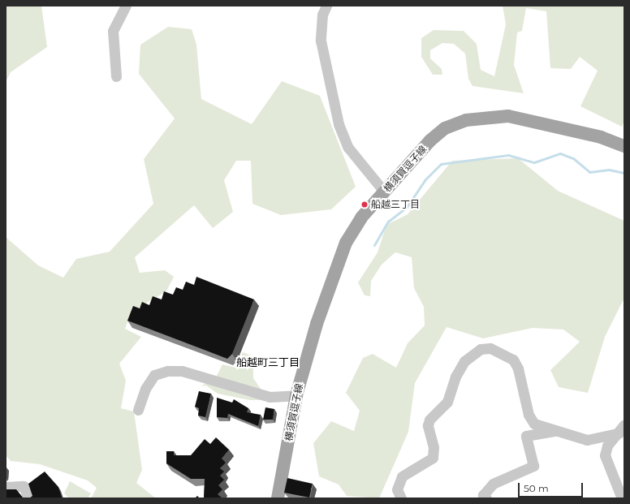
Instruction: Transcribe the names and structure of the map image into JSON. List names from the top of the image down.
{
  "streets": {
    "main road": ["横須賀逗子線"]
  },
  "districts": ["船越町三丁目"],
  "places": ["船越三丁目"],
  "scale_bar": "50 m"
}
